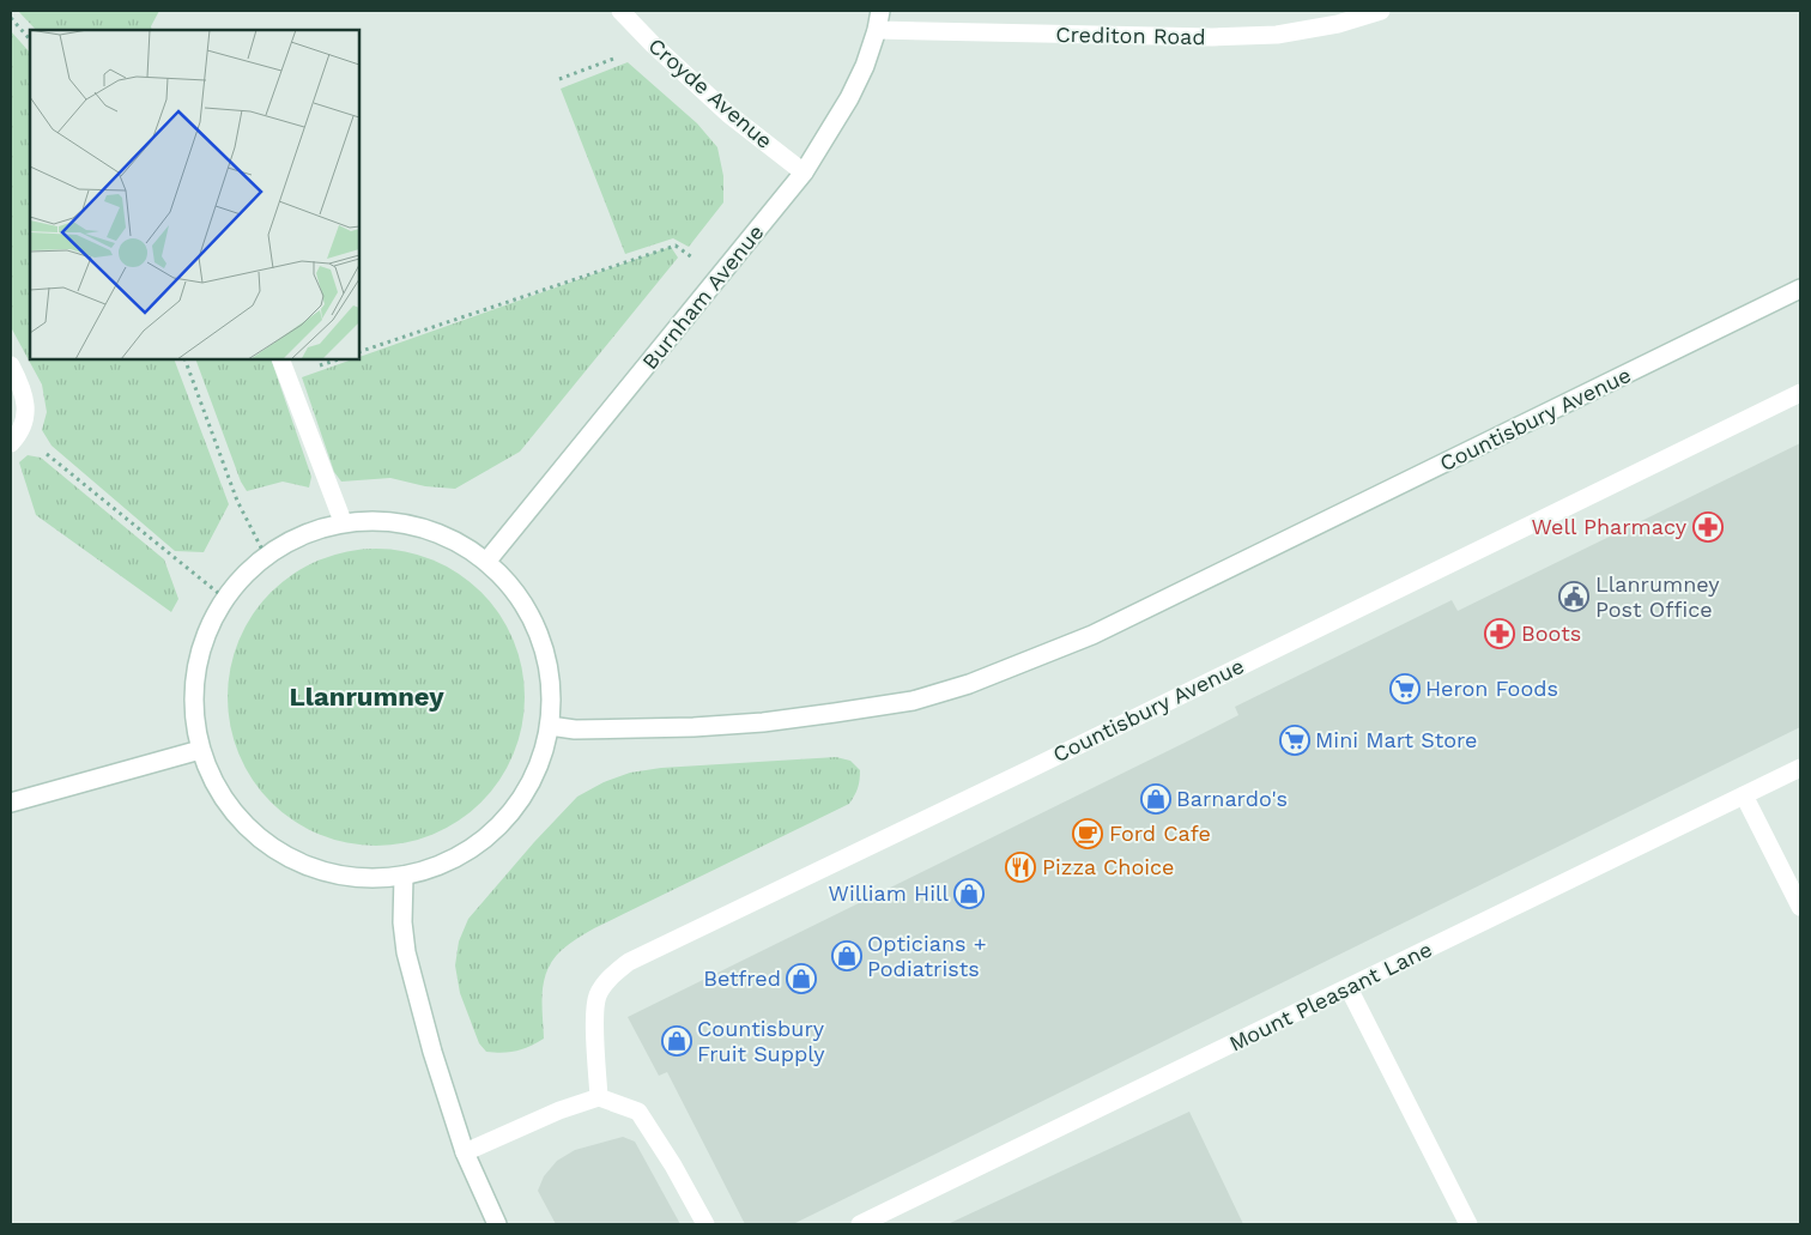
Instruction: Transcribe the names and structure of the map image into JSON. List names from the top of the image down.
{
  "streets": {
    "street": [
      "Crediton Road",
      "Croyde Avenue",
      "Burnham Avenue",
      "Countisbury Avenue",
      "Mount Pleasant Lane"
    ]
  },
  "crossings": [
    ["Crediton Road", "Burnham Avenue"],
    ["Croyde Avenue", "Burnham Avenue"]
  ],
  "districts": ["Llanrumney"],
  "places": {
    "pharmacy": ["Well Pharmacy", "Boots"],
    "public building": ["Llanrumney Post Office"],
    "supermarket": ["Heron Foods", "Mini Mart Store"],
    "shop": [
      "Barnardo's",
      "William Hill",
      "Opticians + Podiatrists",
      "Betfred",
      "Countisbury Fruit Supply"
    ],
    "cafe": ["Ford Cafe"],
    "restaurant": ["Pizza Choice"]
  }
}
